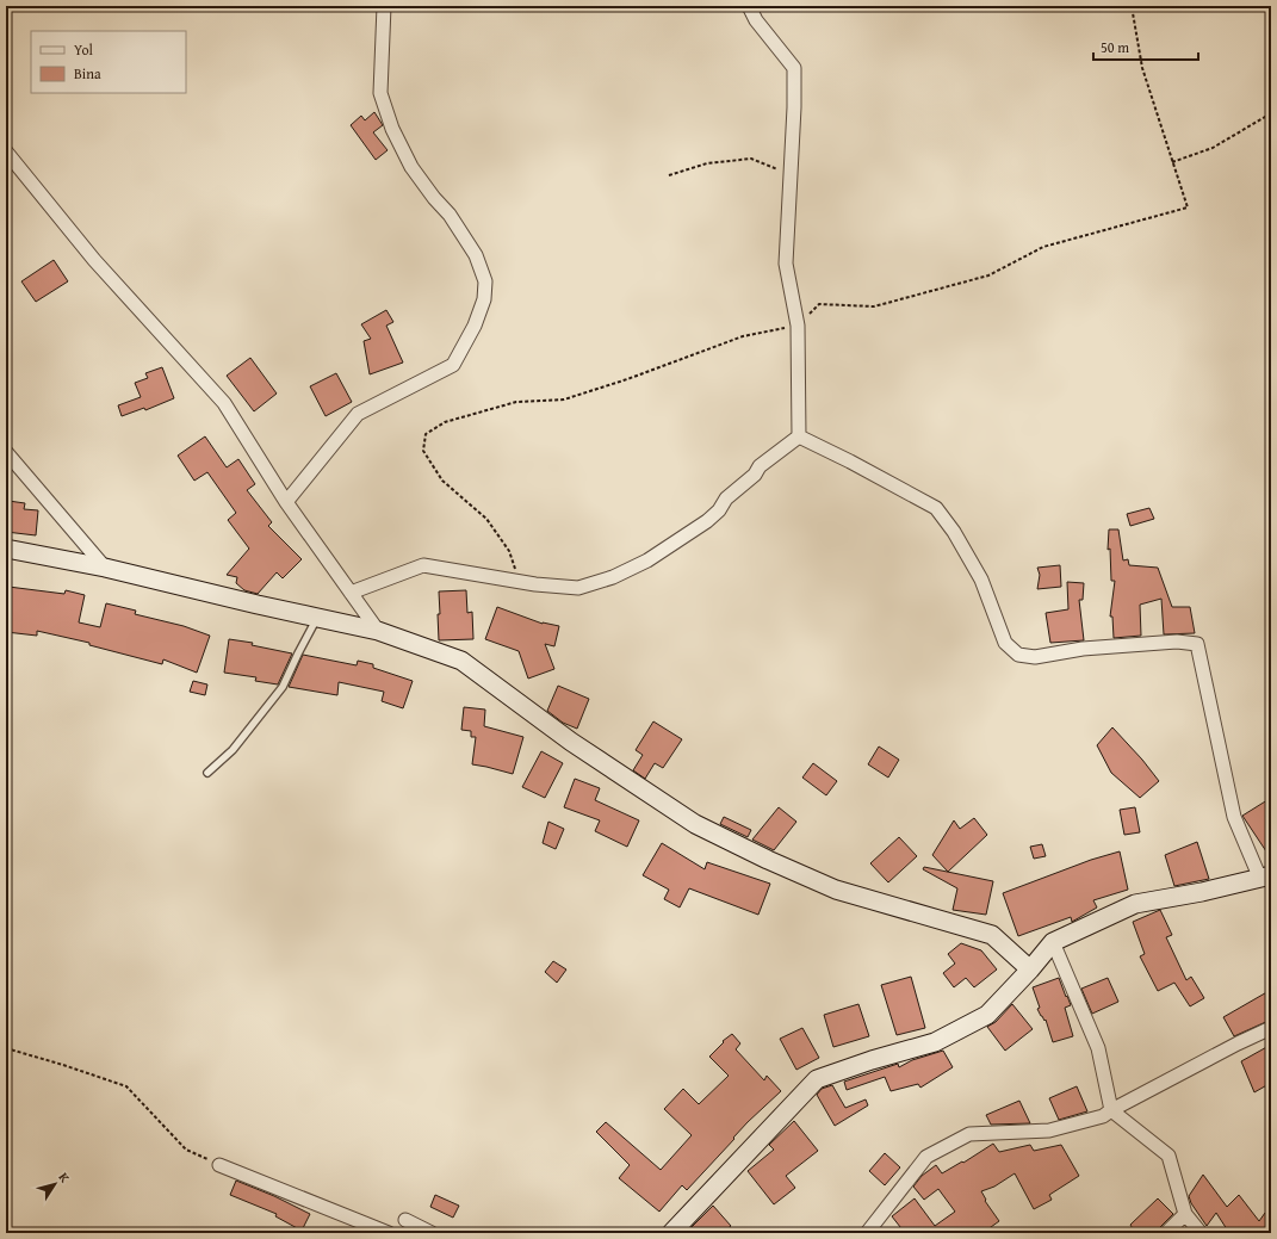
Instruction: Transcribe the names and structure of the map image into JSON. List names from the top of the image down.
{
  "legend": ["Yol", "Bina"],
  "scale_bar": "50 m",
  "north": "top right"
}
